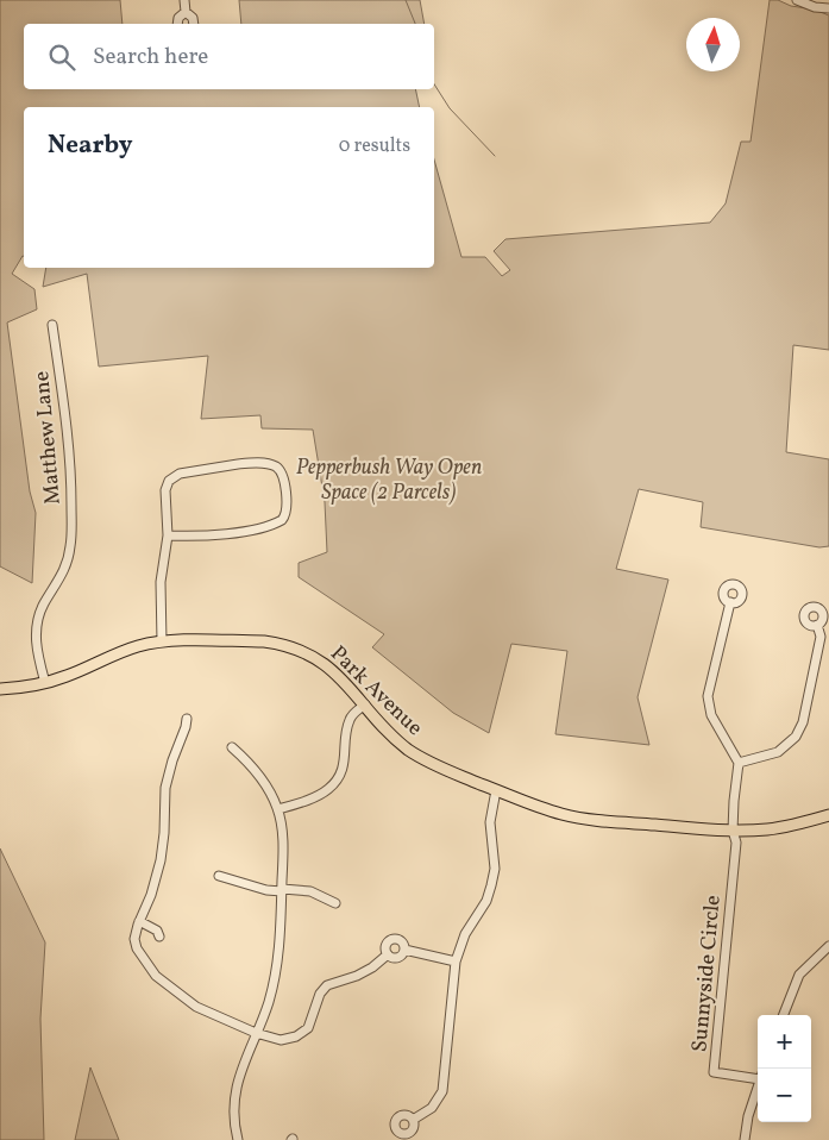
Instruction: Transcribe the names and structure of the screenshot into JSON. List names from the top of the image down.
{
  "streets": {
    "main road": ["Park Avenue"],
    "street": ["Matthew Lane", "Sunnyside Circle"]
  },
  "crossings": [
    ["Matthew Lane", "Park Avenue"],
    ["Park Avenue", "Sunnyside Circle"]
  ],
  "parks": ["Pepperbush Way Open Space (2 Parcels)"],
  "north": "top",
  "page": {
    "search": "Search here",
    "heading": ["Nearby", "0 results"],
    "map_buttons": ["+", "−"]
  }
}
